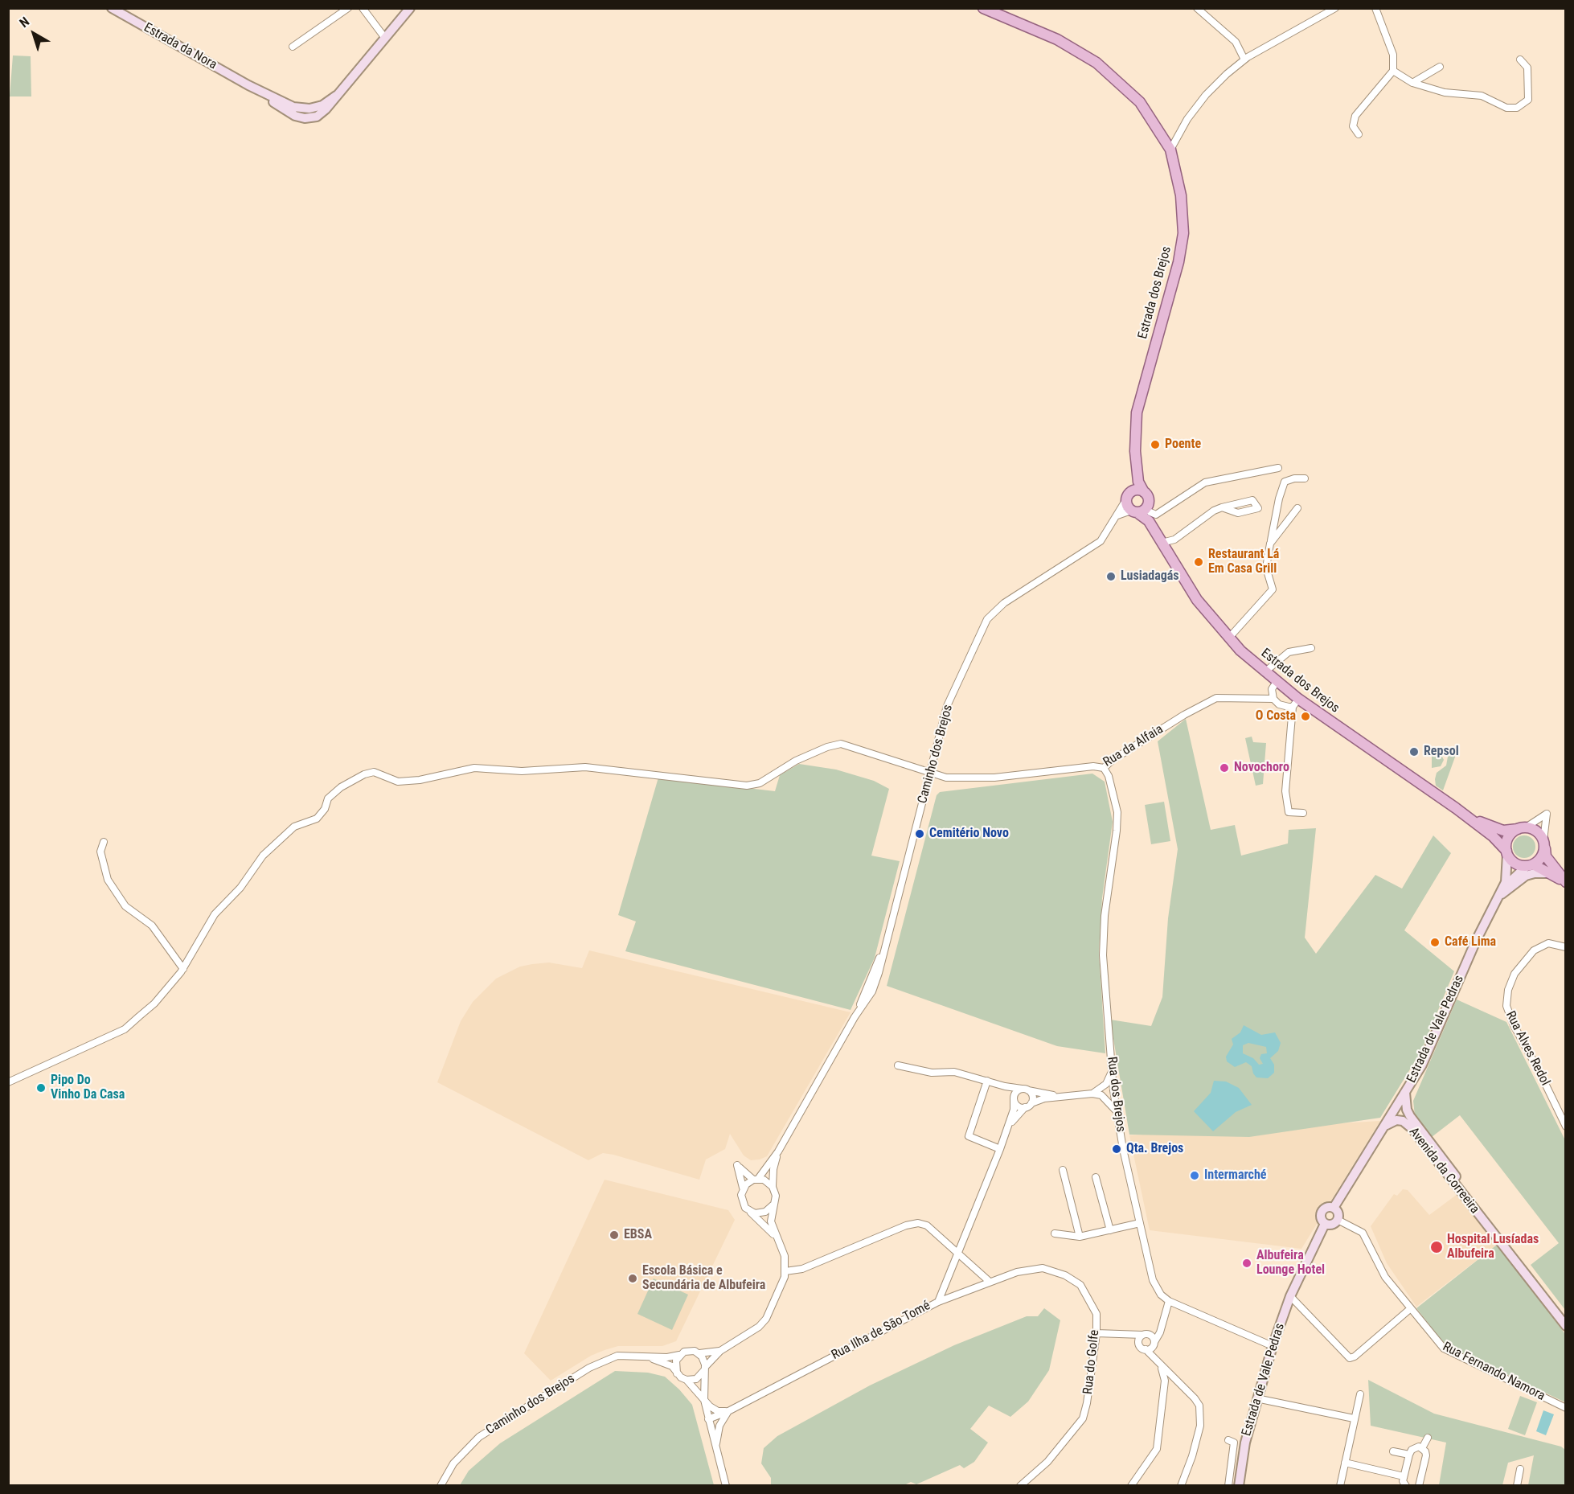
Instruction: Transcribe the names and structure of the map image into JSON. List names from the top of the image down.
{
  "streets": {
    "main road": [
      "Estrada da Nora",
      "Estrada dos Brejos",
      "Estrada de Vale Pedras",
      "Avenida da Correeira"
    ],
    "street": [
      "Rua da Alfaia",
      "Caminho dos Brejos",
      "Rua Alves Redol",
      "Rua dos Brejos",
      "Rua Ilha de São Tomé",
      "Rua do Golfe",
      "Rua Fernando Namora"
    ]
  },
  "crossings": [
    ["Estrada dos Brejos", "Estrada de Vale Pedras"],
    ["Rua da Alfaia", "Caminho dos Brejos"],
    ["Rua da Alfaia", "Rua dos Brejos"],
    ["Estrada de Vale Pedras", "Rua dos Brejos"],
    ["Estrada de Vale Pedras", "Avenida da Correeira"],
    ["Estrada de Vale Pedras", "Rua Fernando Namora"],
    ["Rua dos Brejos", "Rua Ilha de São Tomé"],
    ["Rua Ilha de São Tomé", "Rua do Golfe"]
  ],
  "places": [
    "Poente",
    "Restaurant Lá Em Casa Grill",
    "Lusiadagás",
    "O Costa",
    "Repsol",
    "Novochoro",
    "Cemitério Novo",
    "Café Lima",
    "Pipo Do Vinho Da Casa",
    "Qta. Brejos",
    "Intermarché",
    "EBSA",
    "Hospital Lusíadas Albufeira",
    "Albufeira Lounge Hotel",
    "Escola Básica e Secundária de Albufeira"
  ],
  "north": "top left"
}
